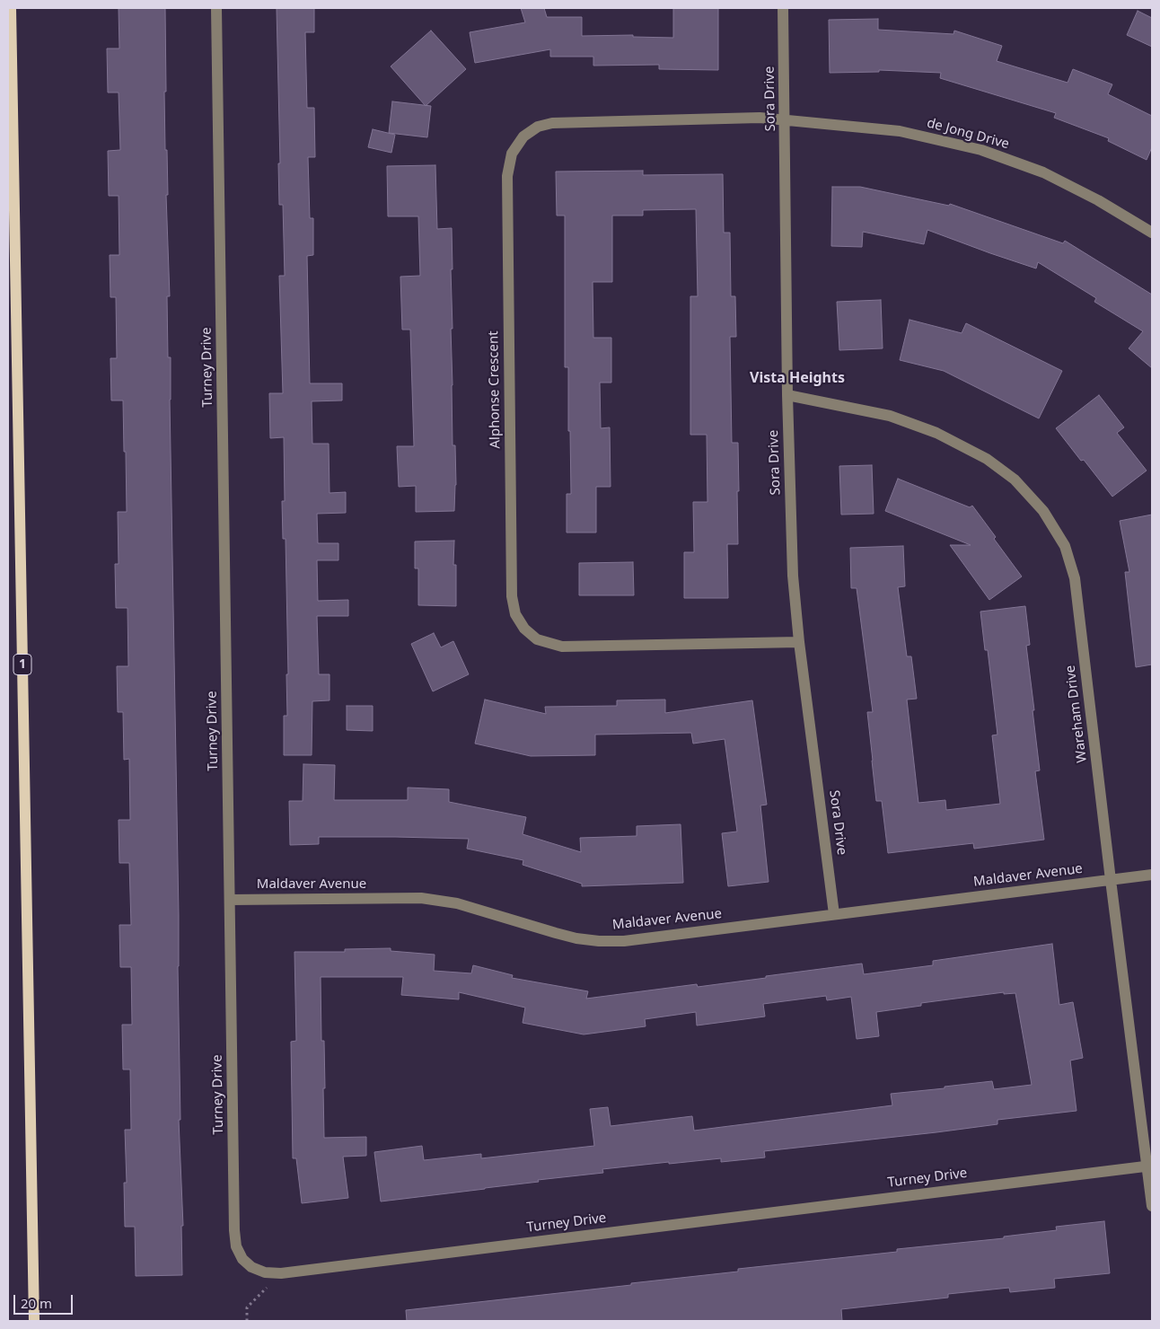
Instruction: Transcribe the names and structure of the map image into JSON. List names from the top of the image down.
{
  "streets": {
    "main road": ["1"],
    "street": [
      "Sora Drive",
      "de Jong Drive",
      "Turney Drive",
      "Alphonse Crescent",
      "Wareham Drive",
      "Maldaver Avenue"
    ]
  },
  "crossings": [
    ["Sora Drive", "de Jong Drive"],
    ["Sora Drive", "Alphonse Crescent"],
    ["Sora Drive", "Wareham Drive"],
    ["Sora Drive", "Maldaver Avenue"],
    ["de Jong Drive", "Alphonse Crescent"],
    ["Turney Drive", "Wareham Drive"],
    ["Turney Drive", "Maldaver Avenue"],
    ["Wareham Drive", "Maldaver Avenue"]
  ],
  "districts": ["Vista Heights"],
  "scale_bar": "20 m"
}
